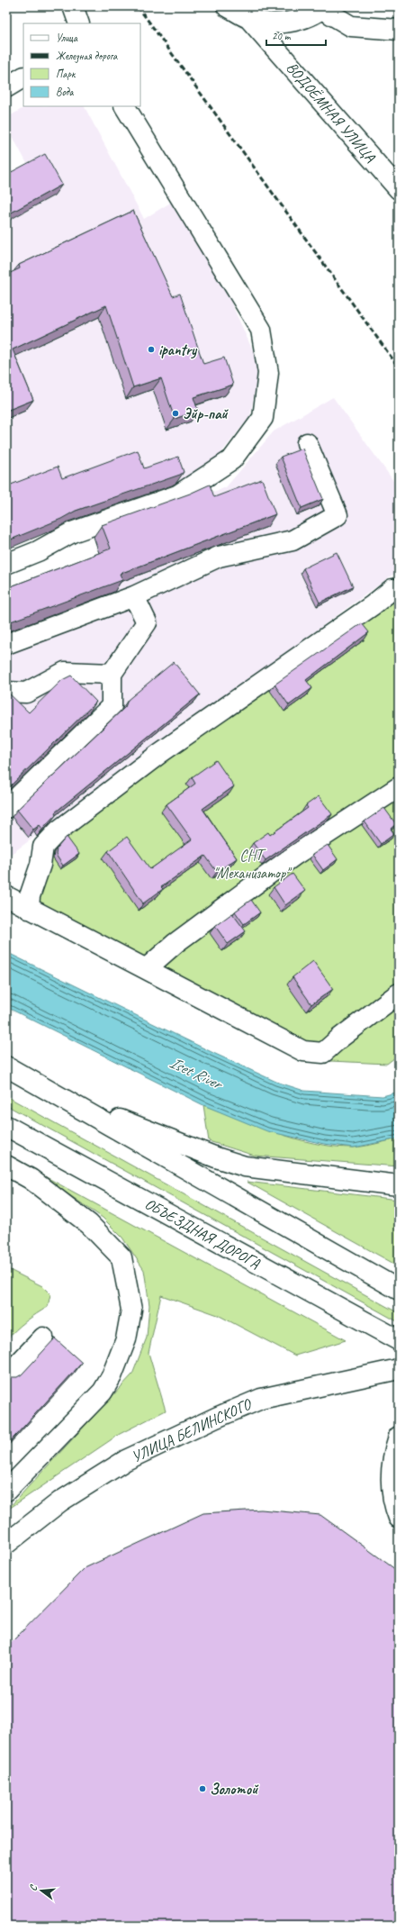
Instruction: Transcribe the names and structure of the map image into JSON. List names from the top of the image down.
{
  "streets": {
    "main road": ["ВОДОЁМНАЯ УЛИЦА", "ОБЪЕЗДНАЯ ДОРОГА", "УЛИЦА БЕЛИНСКОГО"]
  },
  "water": ["Iset River"],
  "parks": ["СНТ \"Механизатор\""],
  "places": ["ipantry", "Эйр-пай", "Золотой"],
  "legend": [
    "Улица",
    "Железная дорога",
    "Парк",
    "Вода"
  ],
  "scale_bar": "20 m",
  "north": "left"
}
